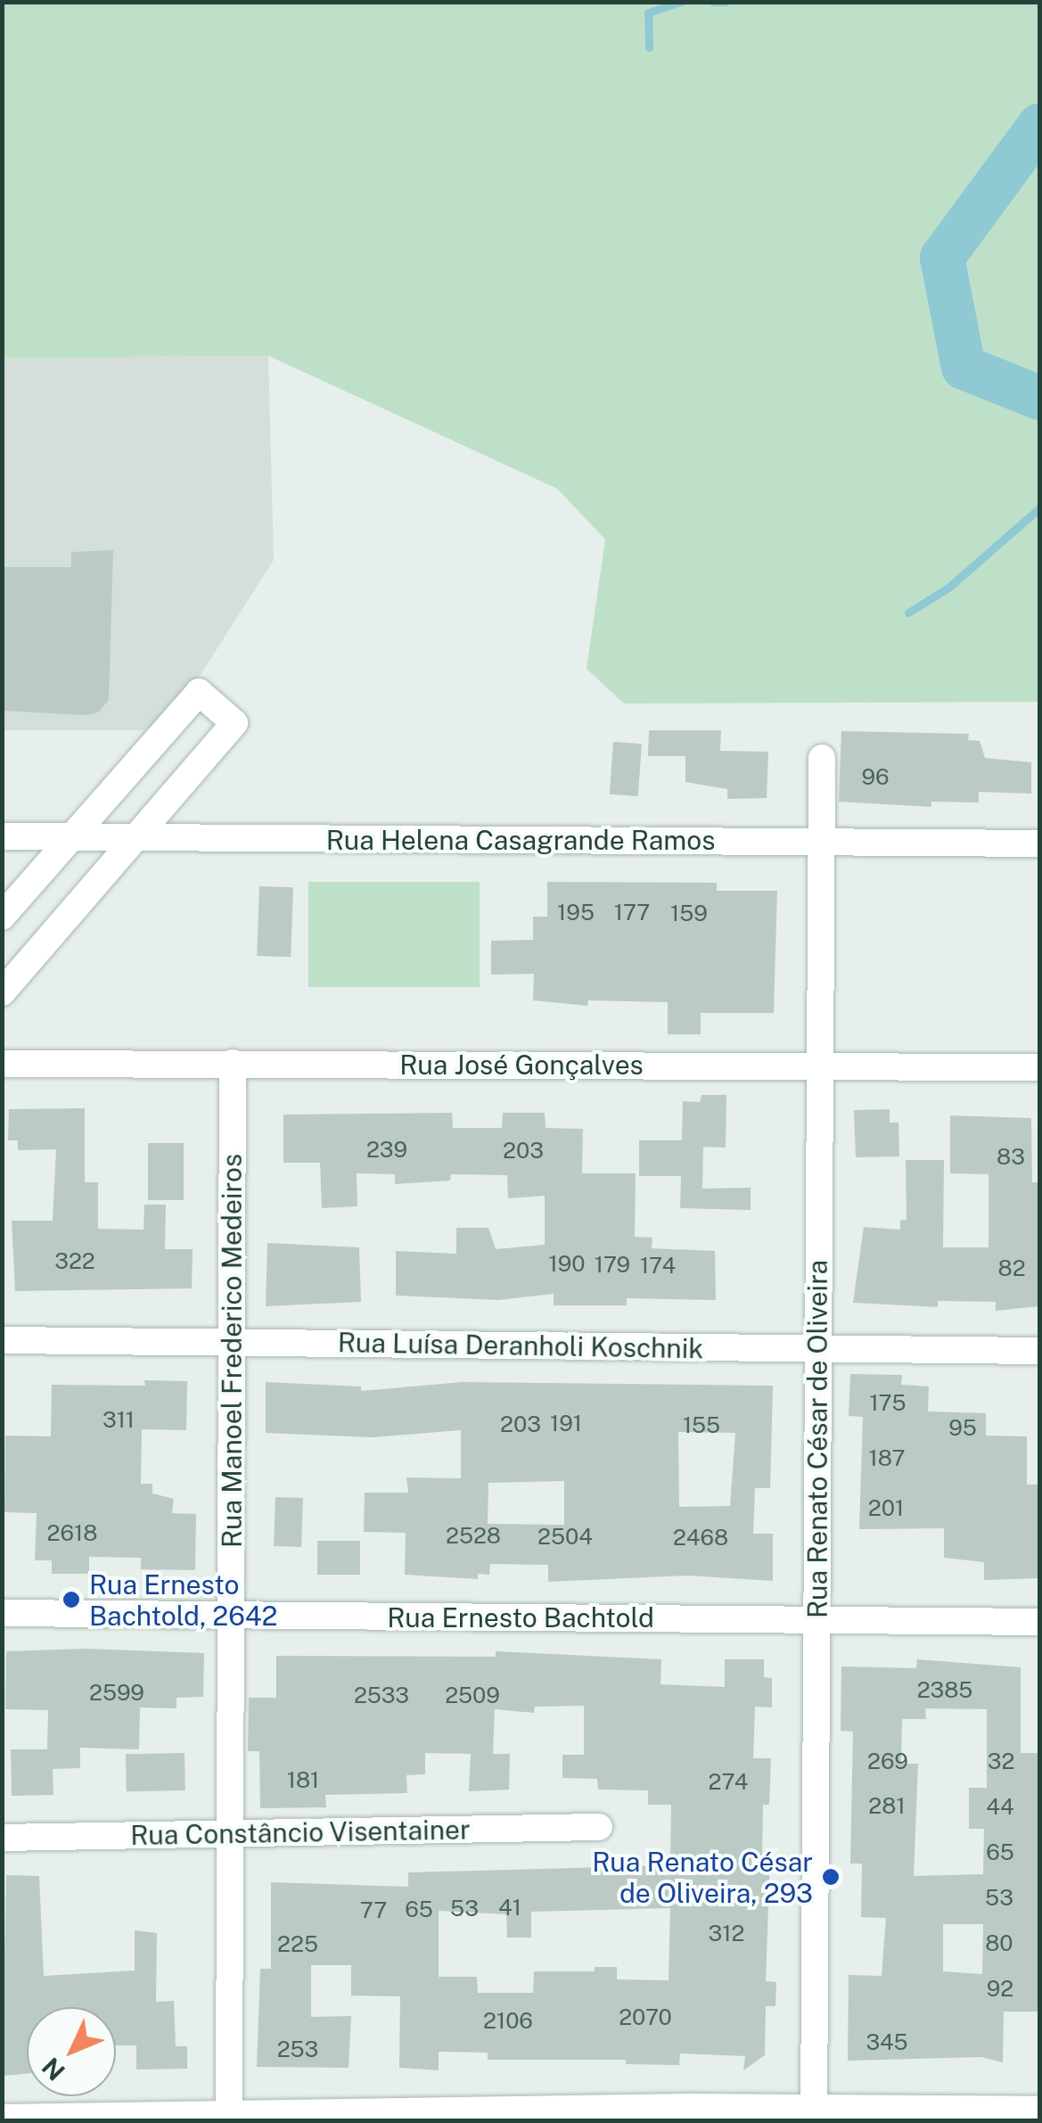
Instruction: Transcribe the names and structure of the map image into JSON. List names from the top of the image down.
{
  "streets": {
    "street": [
      "Rua Helena Casagrande Ramos",
      "Rua José Gonçalves",
      "Rua Luísa Deranholi Koschnik",
      "Rua Manoel Frederico Medeiros",
      "Rua Renato César de Oliveira",
      "Rua Ernesto Bachtold",
      "Rua Constâncio Visentainer"
    ]
  },
  "crossings": [
    ["Rua Helena Casagrande Ramos", "Rua Renato César de Oliveira"],
    ["Rua José Gonçalves", "Rua Manoel Frederico Medeiros"],
    ["Rua José Gonçalves", "Rua Renato César de Oliveira"],
    ["Rua Luísa Deranholi Koschnik", "Rua Manoel Frederico Medeiros"],
    ["Rua Luísa Deranholi Koschnik", "Rua Renato César de Oliveira"],
    ["Rua Manoel Frederico Medeiros", "Rua Ernesto Bachtold"],
    ["Rua Manoel Frederico Medeiros", "Rua Constâncio Visentainer"],
    ["Rua Renato César de Oliveira", "Rua Ernesto Bachtold"]
  ],
  "places": ["Rua Ernesto Bachtold, 2642", "Rua Renato César de Oliveira, 293"],
  "house_numbers": [
    "96",
    "195",
    "177",
    "159",
    "239",
    "203",
    "83",
    "322",
    "190",
    "179",
    "174",
    "82",
    "175",
    "311",
    "191",
    "203",
    "155",
    "95",
    "187",
    "201",
    "2618",
    "2528",
    "2504",
    "2468",
    "2385",
    "2599",
    "2533",
    "2509",
    "269",
    "32",
    "181",
    "274",
    "281",
    "44",
    "65",
    "53",
    "41",
    "53",
    "65",
    "77",
    "312",
    "80",
    "225",
    "92",
    "2070",
    "2106",
    "345",
    "253"
  ],
  "north": "bottom left"
}
